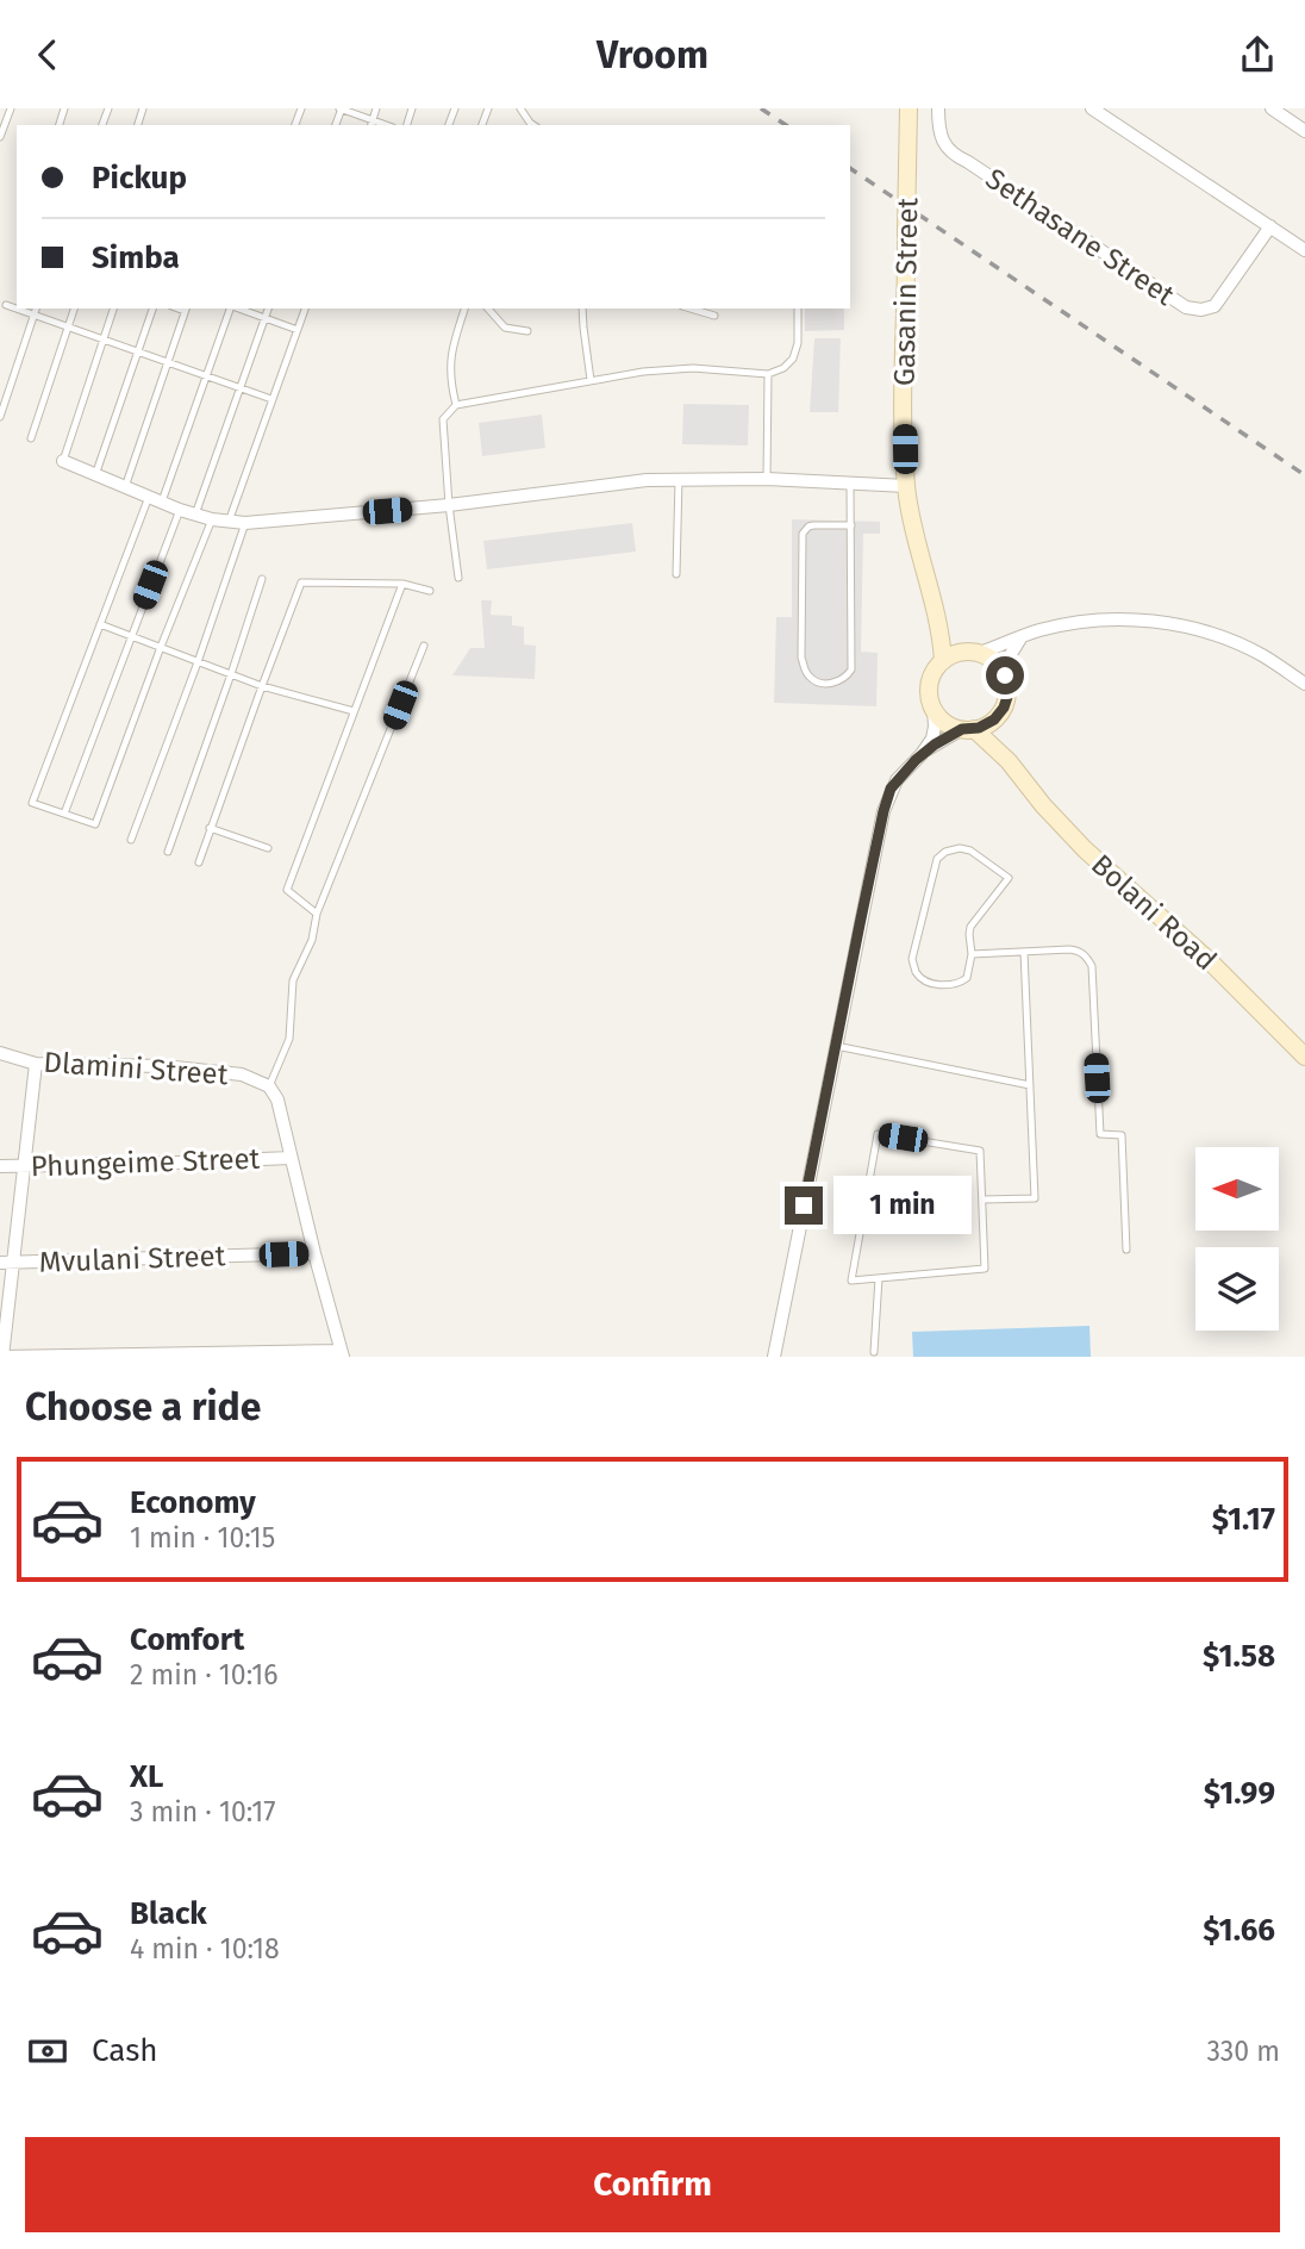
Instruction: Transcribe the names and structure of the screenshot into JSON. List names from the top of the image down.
{
  "streets": {
    "street": [
      "Sethasane Street",
      "Gasanin Street",
      "Bolani Road",
      "Dlamini Street",
      "Phungeime Street",
      "Mvulani Street"
    ]
  },
  "crossings": [
    ["Gasanin Street", "Bolani Road"]
  ],
  "north": "left",
  "page": {
    "header": "Vroom",
    "banner": ["Pickup", "Simba"],
    "bubble": "1 min",
    "heading": "Choose a ride",
    "list": [
      {
        "name": "Economy",
        "note": "1 min · 10:15",
        "value": "$1.17"
      },
      {
        "name": "Comfort",
        "note": "2 min · 10:16",
        "value": "$1.58"
      },
      {
        "name": "XL",
        "note": "3 min · 10:17",
        "value": "$1.99"
      },
      {
        "name": "Black",
        "note": "4 min · 10:18",
        "value": "$1.66"
      }
    ],
    "pay": ["Cash", "330 m"],
    "buttons": "Confirm"
  }
}
